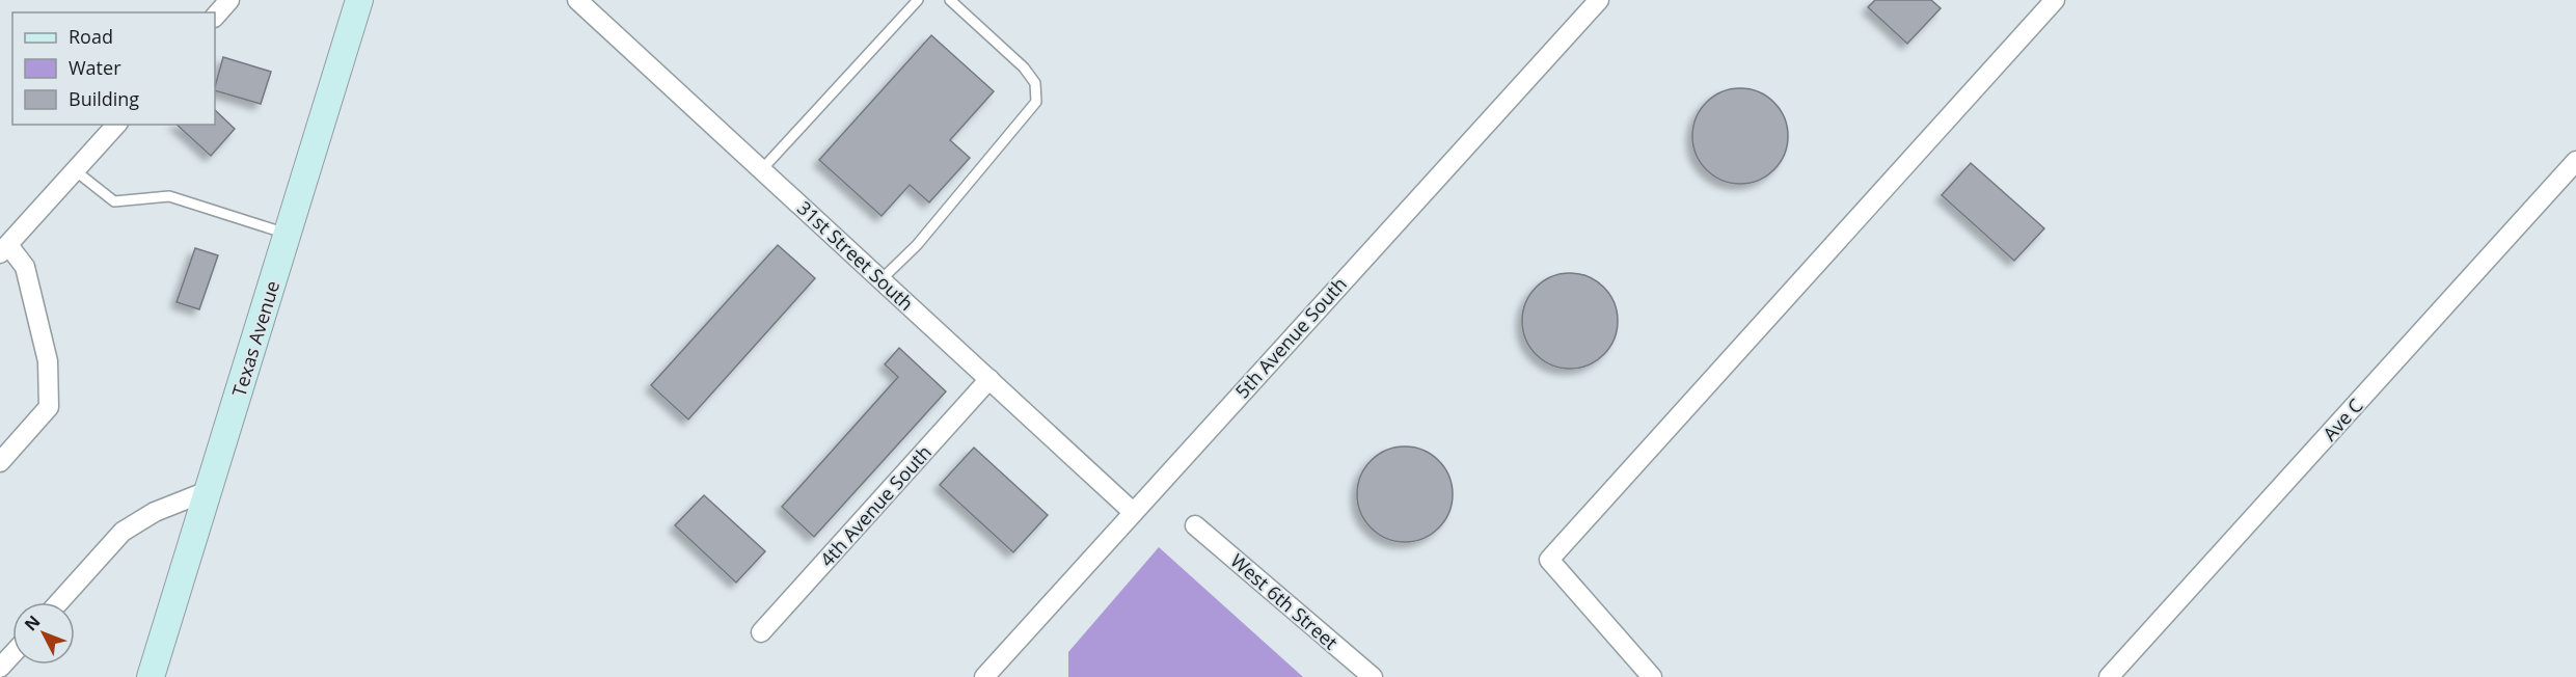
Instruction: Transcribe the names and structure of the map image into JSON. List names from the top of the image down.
{
  "streets": {
    "main road": ["Texas Avenue"],
    "street": [
      "31st Street South",
      "5th Avenue South",
      "Ave C",
      "4th Avenue South",
      "West 6th Street"
    ]
  },
  "crossings": [
    ["31st Street South", "5th Avenue South"],
    ["31st Street South", "4th Avenue South"]
  ],
  "legend": ["Road", "Water", "Building"],
  "north": "top left"
}
